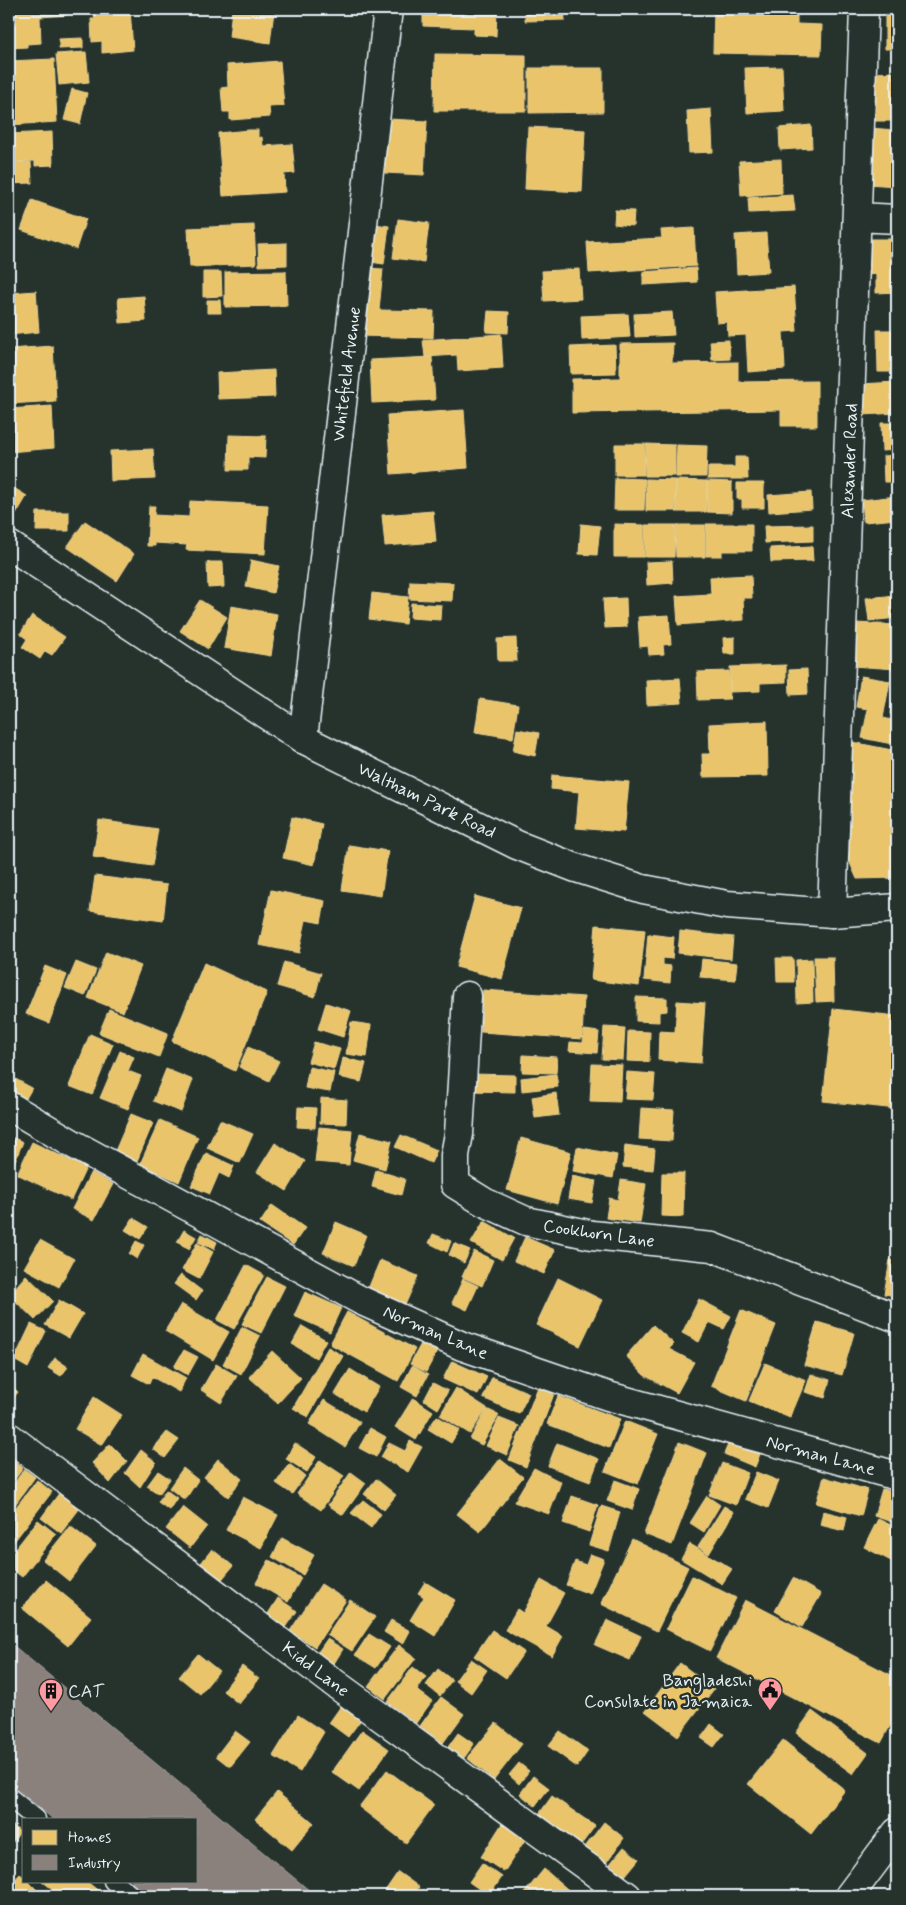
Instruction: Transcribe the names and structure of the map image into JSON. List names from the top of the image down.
{
  "streets": {
    "street": [
      "Whitefield Avenue",
      "Alexander Road",
      "Waltham Park Road",
      "Cookhorn Lane",
      "Norman Lane",
      "Kidd Lane"
    ]
  },
  "crossings": [
    ["Whitefield Avenue", "Waltham Park Road"],
    ["Alexander Road", "Waltham Park Road"]
  ],
  "places": {
    "public building": ["Bangladeshi Consulate in Jamaica"],
    "building": ["CAT"]
  },
  "legend": ["Homes", "Industry"]
}
